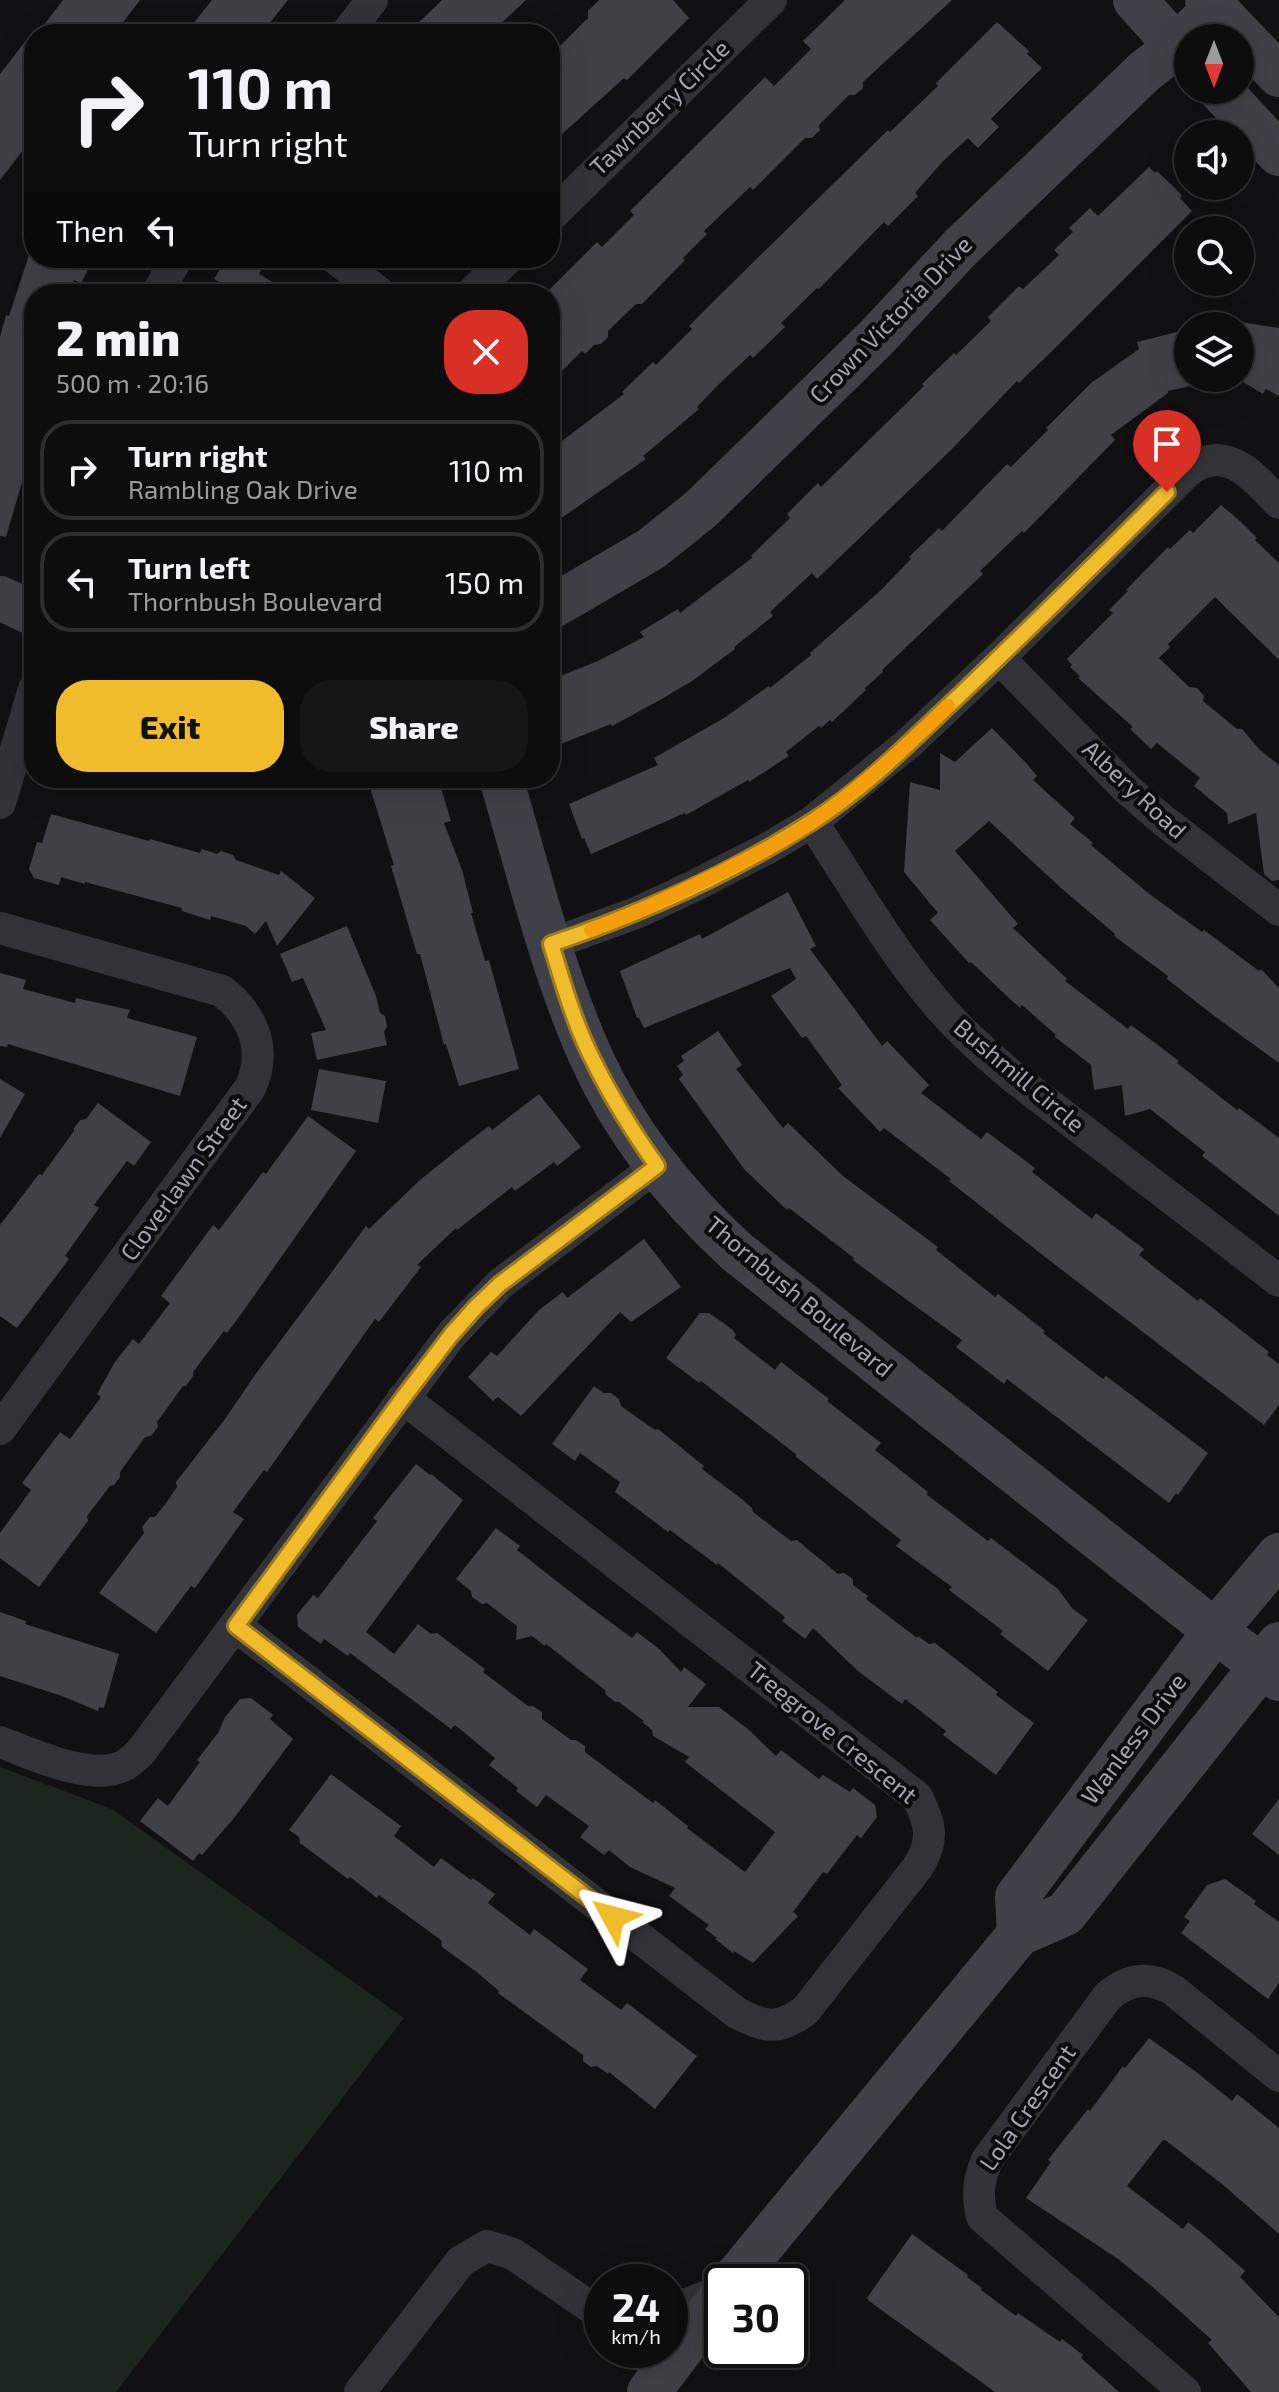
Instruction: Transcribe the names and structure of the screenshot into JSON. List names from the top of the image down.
{
  "streets": {
    "street": [
      "Tawnberry Circle",
      "Crown Victoria Drive",
      "Albery Road",
      "Bushmill Circle",
      "Cloverlawn Street",
      "Thornbush Boulevard",
      "Treegrove Crescent",
      "Wanless Drive",
      "Lola Crescent"
    ]
  },
  "crossings": [
    ["Thornbush Boulevard", "Wanless Drive"]
  ],
  "north": "bottom",
  "page": {
    "turn": ["110 m", "Turn right"],
    "then": "Then",
    "heading": ["2 min", "500 m · 20:16"],
    "list": [
      {
        "name": "Turn right",
        "note": "Rambling Oak Drive",
        "value": "110 m"
      },
      {
        "name": "Turn left",
        "note": "Thornbush Boulevard",
        "value": "150 m"
      }
    ],
    "buttons": ["Exit", "Share"],
    "speed": "24 km/h",
    "limit": "30"
  }
}
